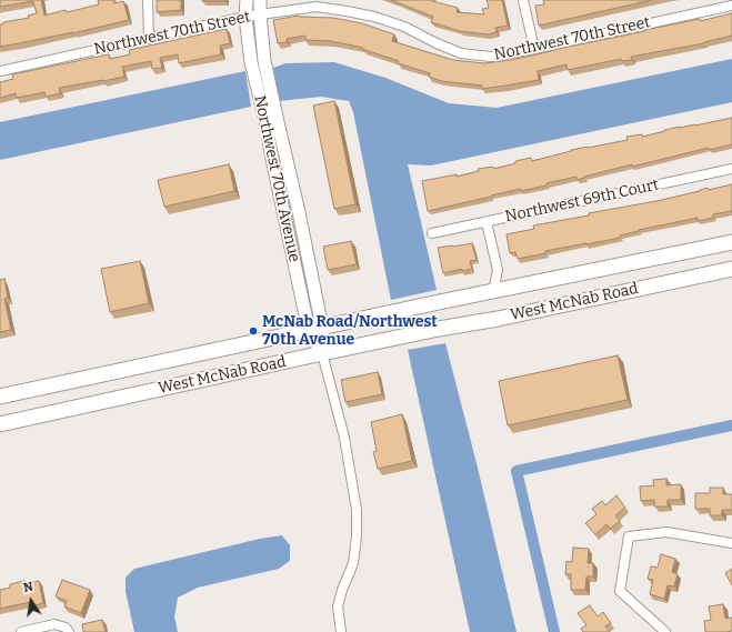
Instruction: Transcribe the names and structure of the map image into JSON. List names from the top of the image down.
{
  "streets": {
    "main road": ["West McNab Road"],
    "street": ["Northwest 70th Street", "Northwest 70th Avenue", "Northwest 69th Court"]
  },
  "crossings": [
    ["Northwest 70th Street", "Northwest 70th Avenue"],
    ["Northwest 70th Avenue", "West McNab Road"]
  ],
  "places": ["McNab Road/Northwest 70th Avenue"],
  "north": "top"
}
